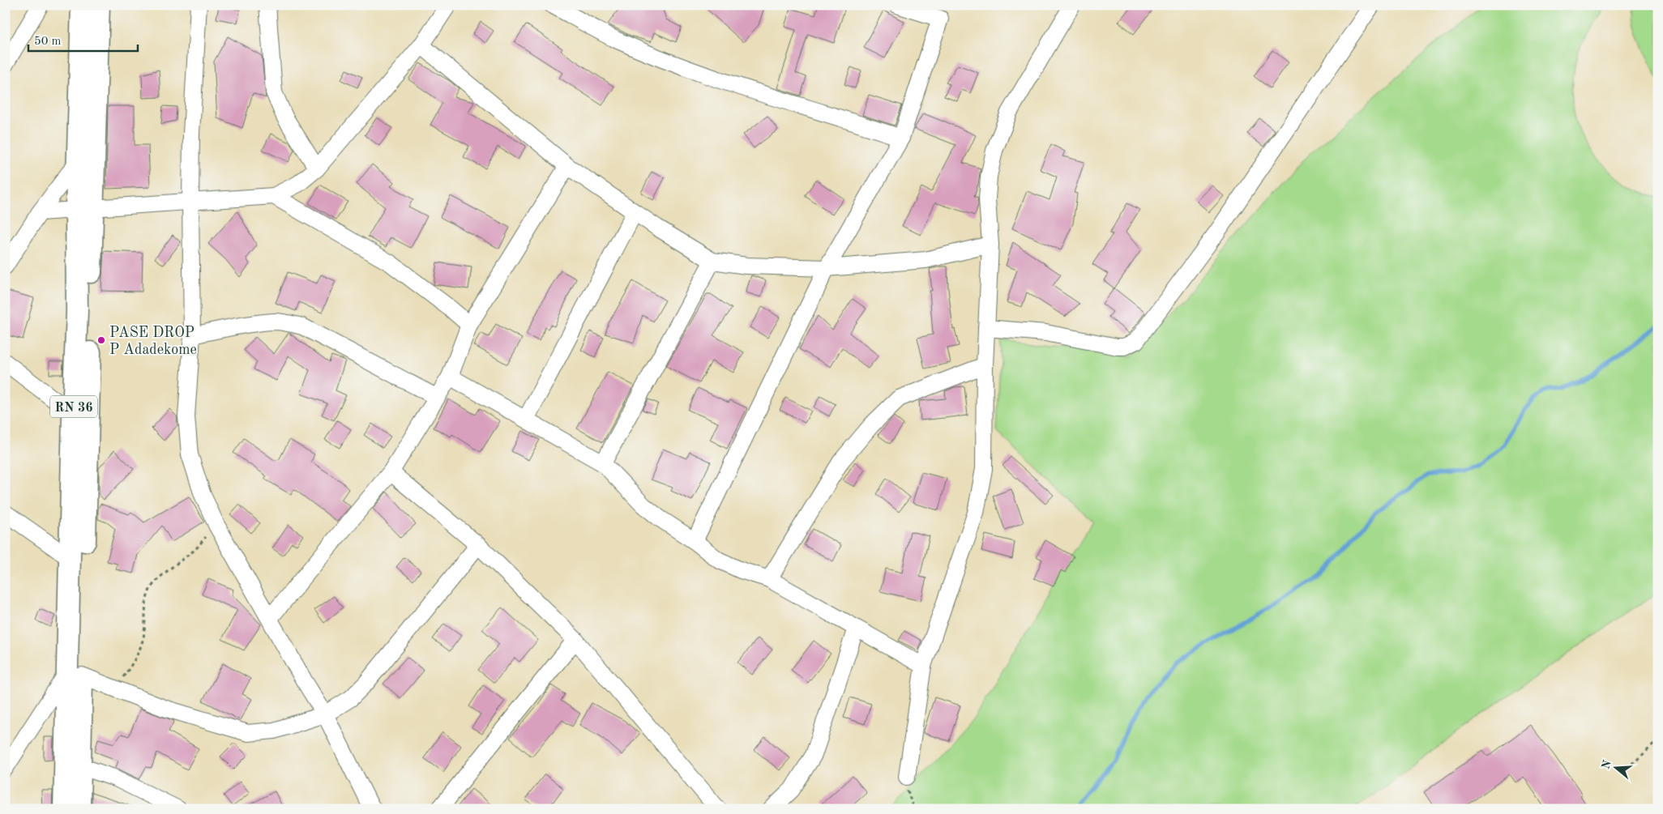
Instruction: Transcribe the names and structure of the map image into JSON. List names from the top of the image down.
{
  "streets": {
    "main road": ["RN 36"]
  },
  "places": ["PASE DROP P Adadekome"],
  "scale_bar": "50 m",
  "north": "left"
}
